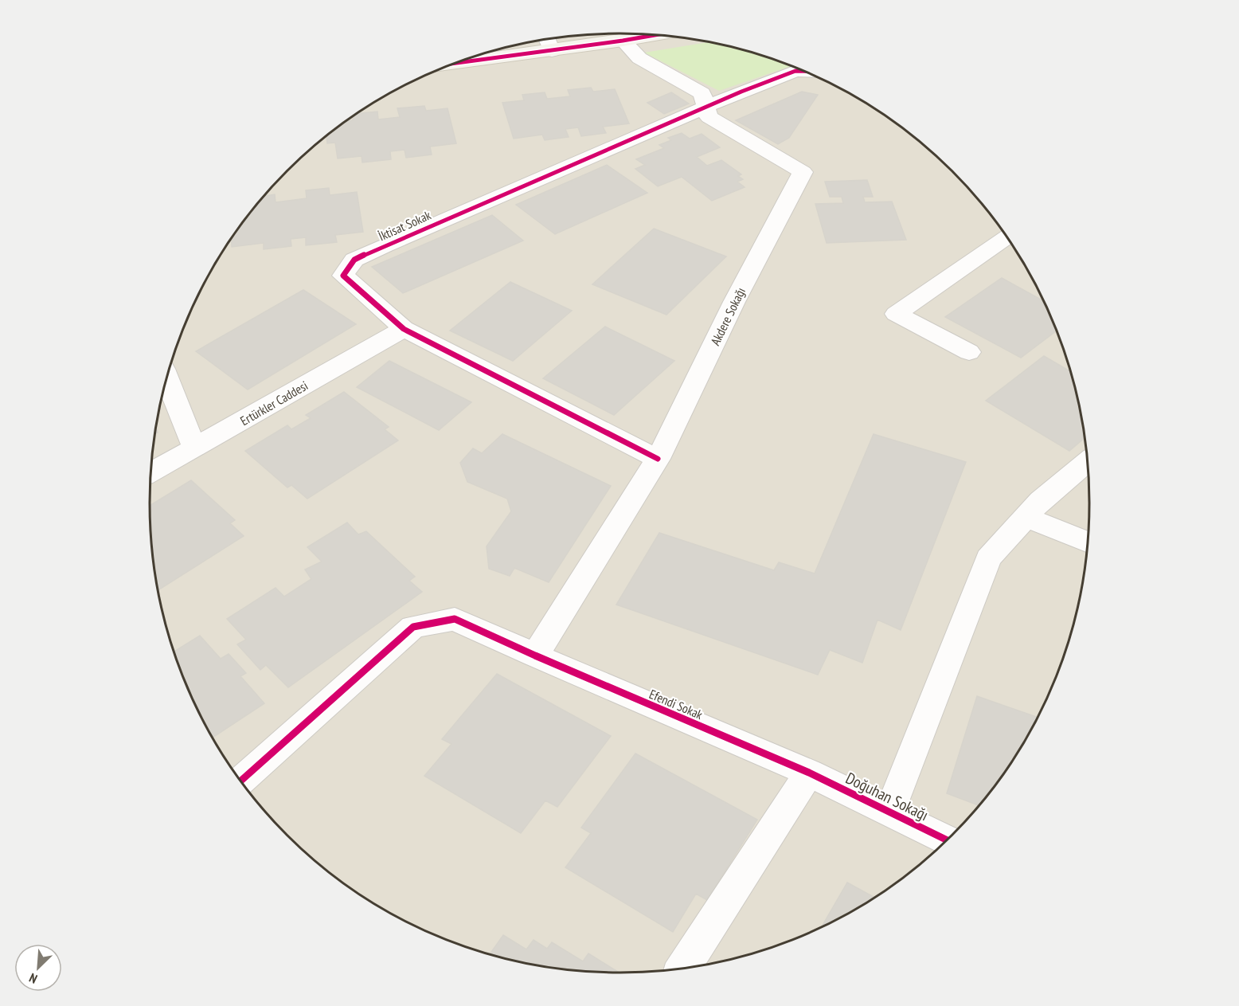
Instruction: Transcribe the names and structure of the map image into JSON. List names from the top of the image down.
{
  "streets": {
    "street": [
      "İktisat Sokak",
      "Akdere Sokağı",
      "Ertürkler Caddesi",
      "Efendi Sokak",
      "Doğuhan Sokağı"
    ]
  },
  "crossings": [
    ["İktisat Sokak", "Akdere Sokağı"],
    ["İktisat Sokak", "Ertürkler Caddesi"],
    ["Akdere Sokağı", "Efendi Sokak"],
    ["Efendi Sokak", "Doğuhan Sokağı"]
  ],
  "north": "bottom left"
}
